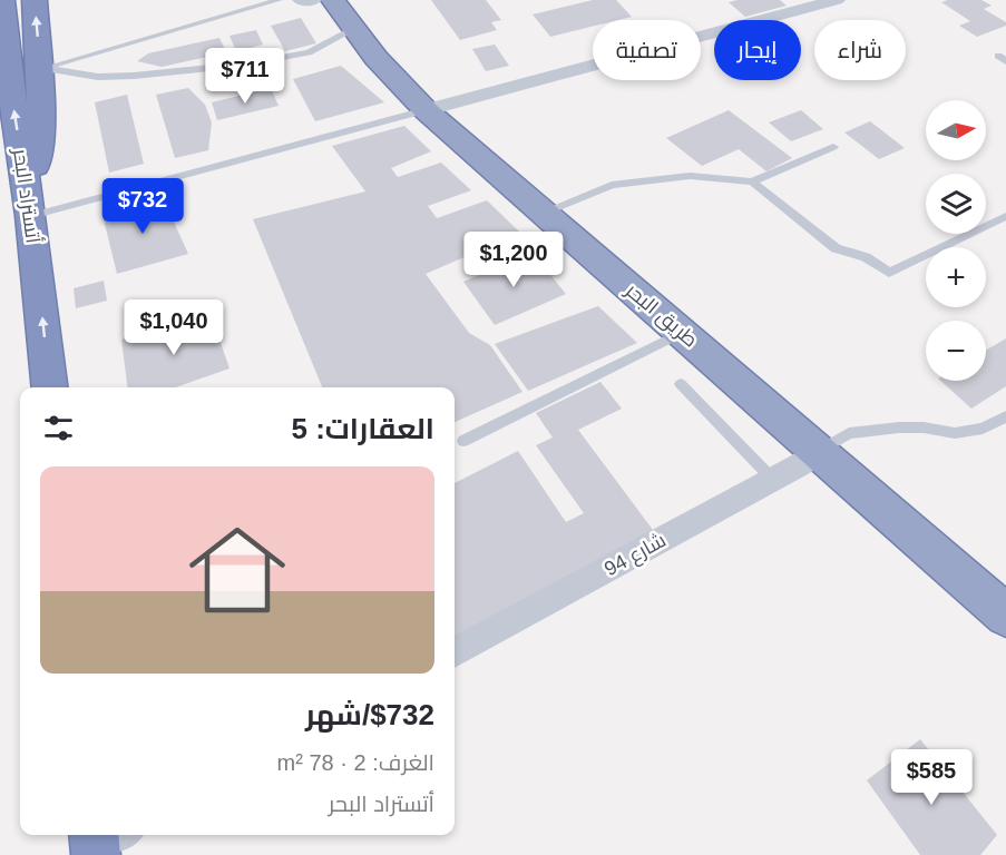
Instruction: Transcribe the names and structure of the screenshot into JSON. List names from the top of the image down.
{
  "streets": {
    "highway": ["أتستراد البحر", "طريق البحر"],
    "street": ["شارع 94"]
  },
  "crossings": [
    ["طريق البحر", "شارع 94"]
  ],
  "north": "right",
  "page": {
    "chip": ["شراء", "إيجار", "تصفية"],
    "price": [
      "$711",
      "$732",
      "$1,200",
      "$1,040",
      "$585"
    ],
    "map_buttons": ["+", "−"],
    "heading": "العقارات: 5",
    "list": [
      {
        "name": "$732/شهر",
        "note": "الغرف: 2 · 78 m² · أتستراد البحر"
      }
    ]
  }
}
